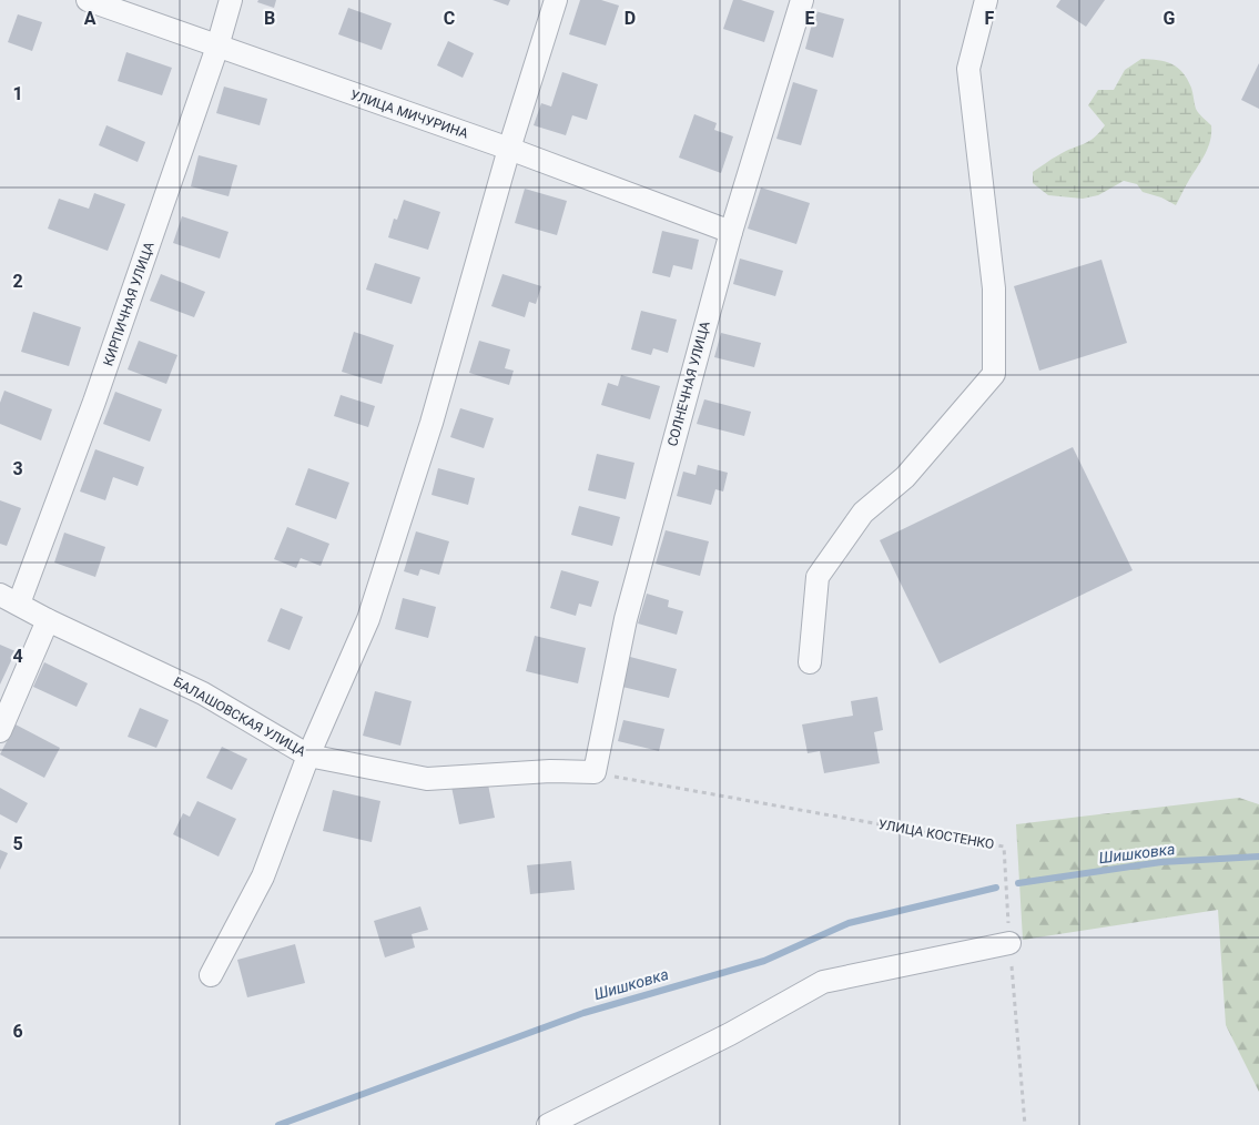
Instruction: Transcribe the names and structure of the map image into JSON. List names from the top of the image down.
{
  "streets": {
    "street": [
      "УЛИЦА МИЧУРИНА",
      "КИРПИЧНАЯ УЛИЦА",
      "СОЛНЕЧНАЯ УЛИЦА",
      "БАЛАШОВСКАЯ УЛИЦА"
    ],
    "path": ["УЛИЦА КОСТЕНКО"]
  },
  "crossings": [
    ["УЛИЦА МИЧУРИНА", "КИРПИЧНАЯ УЛИЦА"],
    ["УЛИЦА МИЧУРИНА", "СОЛНЕЧНАЯ УЛИЦА"],
    ["КИРПИЧНАЯ УЛИЦА", "БАЛАШОВСКАЯ УЛИЦА"],
    ["СОЛНЕЧНАЯ УЛИЦА", "БАЛАШОВСКАЯ УЛИЦА"],
    ["СОЛНЕЧНАЯ УЛИЦА", "УЛИЦА КОСТЕНКО"],
    ["БАЛАШОВСКАЯ УЛИЦА", "УЛИЦА КОСТЕНКО"]
  ],
  "water": ["Шишковка"],
  "grid": {
    "columns": [
      "A",
      "B",
      "C",
      "D",
      "E",
      "F",
      "G"
    ],
    "rows": [
      "1",
      "2",
      "3",
      "4",
      "5",
      "6"
    ]
  }
}
